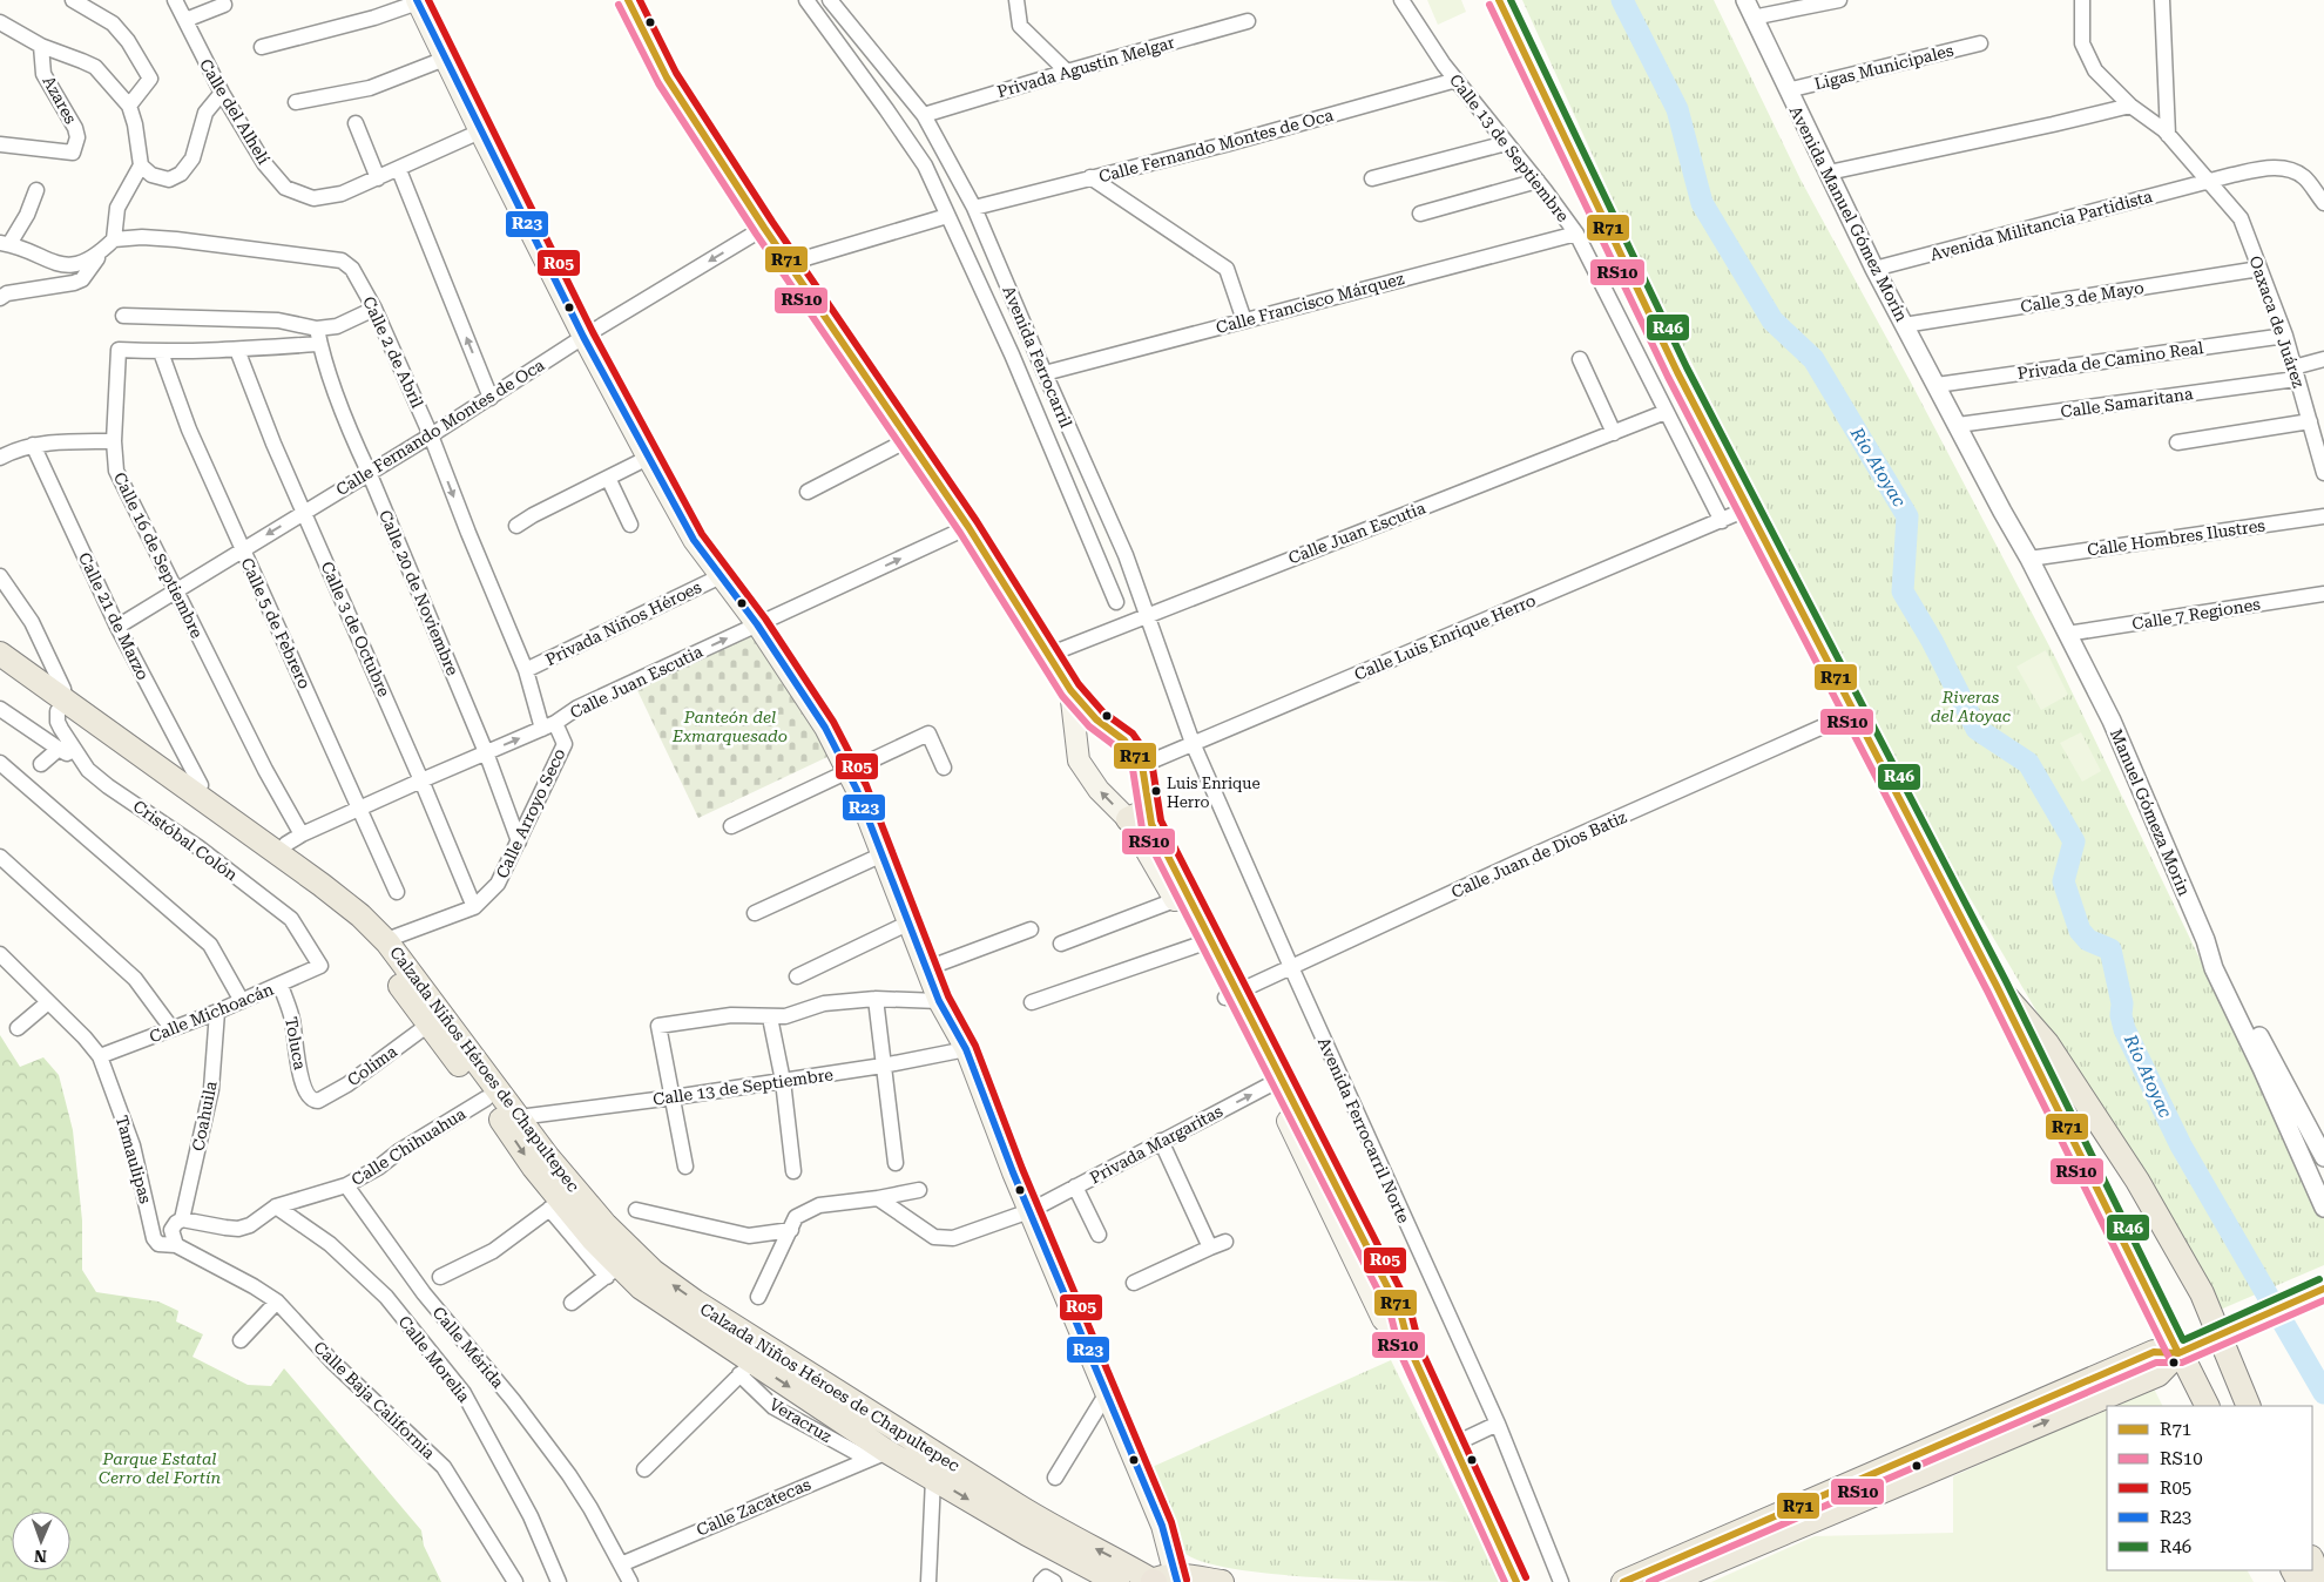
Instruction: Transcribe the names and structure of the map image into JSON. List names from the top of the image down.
{
  "streets": {
    "main road": ["Calzada Niños Héroes de Chapultepec"],
    "street": [
      "Privada Agustín Melgar",
      "Ligas Municipales",
      "Azares",
      "Calle del Alhelí",
      "Calle Fernando Montes de Oca",
      "Calle 13 de Septiembre",
      "Avenida Manuel Gómez Morín",
      "Avenida Militancia Partidista",
      "Calle 3 de Mayo",
      "Calle Francisco Márquez",
      "Oaxaca de Juárez",
      "Calle 2 de Abril",
      "Avenida Ferrocarril",
      "Privada de Camino Real",
      "Calle Samaritana",
      "Calle Juan Escutia",
      "Calle Hombres Ilustres",
      "Calle 16 de Septiembre",
      "Calle 20 de Noviembre",
      "Calle 7 Regiones",
      "Calle 21 de Marzo",
      "Calle 5 de Febrero",
      "Privada Niños Héroes",
      "Calle 3 de Octubre",
      "Calle Luis Enrique Herro",
      "Manuel Gómeza Morin",
      "Calle Arroyo Seco",
      "Cristóbal Colón",
      "Calle Juan de Dios Batiz",
      "Calle Michoacán",
      "Toluca",
      "Colima",
      "Coahuila",
      "Avenida Ferrocarril Norte",
      "Privada Margaritas",
      "Calle Chihuahua",
      "Tamaulipas",
      "Calle Mérida",
      "Calle Morelia",
      "Calle Baja California",
      "Calle Zacatecas"
    ]
  },
  "crossings": [
    ["Privada Agustín Melgar", "Avenida Ferrocarril"],
    ["Ligas Municipales", "Avenida Manuel Gómez Morín"],
    ["Calle Fernando Montes de Oca", "Calle 13 de Septiembre"],
    ["Calle Fernando Montes de Oca", "Calle 2 de Abril"],
    ["Calle Fernando Montes de Oca", "Avenida Ferrocarril"],
    ["Calle Fernando Montes de Oca", "Calle 16 de Septiembre"],
    ["Calle Fernando Montes de Oca", "Calle 20 de Noviembre"],
    ["Calle Fernando Montes de Oca", "Calle 21 de Marzo"],
    ["Calle Fernando Montes de Oca", "Calle 5 de Febrero"],
    ["Calle Fernando Montes de Oca", "Calle 3 de Octubre"],
    ["Calle 13 de Septiembre", "Calle Francisco Márquez"],
    ["Calle 13 de Septiembre", "Calle Juan Escutia"],
    ["Calle 13 de Septiembre", "Calle Luis Enrique Herro"],
    ["Calle 13 de Septiembre", "Calzada Niños Héroes de Chapultepec"],
    ["Avenida Manuel Gómez Morín", "Avenida Militancia Partidista"],
    ["Avenida Manuel Gómez Morín", "Calle 3 de Mayo"],
    ["Avenida Manuel Gómez Morín", "Privada de Camino Real"],
    ["Avenida Manuel Gómez Morín", "Calle Samaritana"],
    ["Avenida Manuel Gómez Morín", "Manuel Gómeza Morin"],
    ["Avenida Militancia Partidista", "Oaxaca de Juárez"],
    ["Calle 3 de Mayo", "Oaxaca de Juárez"],
    ["Calle Francisco Márquez", "Avenida Ferrocarril"],
    ["Oaxaca de Juárez", "Privada de Camino Real"],
    ["Oaxaca de Juárez", "Calle Samaritana"],
    ["Calle 2 de Abril", "Calle Juan Escutia"],
    ["Calle 2 de Abril", "Privada Niños Héroes"],
    ["Calle 2 de Abril", "Calle Arroyo Seco"],
    ["Avenida Ferrocarril", "Calle Juan Escutia"],
    ["Avenida Ferrocarril", "Calle Luis Enrique Herro"],
    ["Avenida Ferrocarril", "Avenida Ferrocarril Norte"],
    ["Calle Samaritana", "Manuel Gómeza Morin"],
    ["Calle Juan Escutia", "Calle 16 de Septiembre"],
    ["Calle Juan Escutia", "Calle 20 de Noviembre"],
    ["Calle Juan Escutia", "Calle 5 de Febrero"],
    ["Calle Juan Escutia", "Calle 3 de Octubre"],
    ["Calle Juan Escutia", "Calle Arroyo Seco"],
    ["Calle Hombres Ilustres", "Manuel Gómeza Morin"],
    ["Calle 16 de Septiembre", "Calle 20 de Noviembre"],
    ["Calle 16 de Septiembre", "Calle 5 de Febrero"],
    ["Calle 16 de Septiembre", "Calle 3 de Octubre"],
    ["Calle 20 de Noviembre", "Calle Arroyo Seco"],
    ["Calle 7 Regiones", "Manuel Gómeza Morin"],
    ["Calle 3 de Octubre", "Calle Arroyo Seco"],
    ["Calle Luis Enrique Herro", "Avenida Ferrocarril Norte"],
    ["Calle Arroyo Seco", "Calzada Niños Héroes de Chapultepec"],
    ["Cristóbal Colón", "Calle Michoacán"],
    ["Cristóbal Colón", "Calzada Niños Héroes de Chapultepec"],
    ["Calle Juan de Dios Batiz", "Avenida Ferrocarril Norte"],
    ["Calle Michoacán", "Toluca"],
    ["Calle Michoacán", "Coahuila"],
    ["Calle Michoacán", "Tamaulipas"],
    ["Toluca", "Colima"],
    ["Colima", "Calzada Niños Héroes de Chapultepec"],
    ["Calzada Niños Héroes de Chapultepec", "Calle Chihuahua"],
    ["Calzada Niños Héroes de Chapultepec", "Calle Zacatecas"],
    ["Coahuila", "Calle Chihuahua"],
    ["Calle Chihuahua", "Calle Mérida"],
    ["Calle Chihuahua", "Calle Morelia"],
    ["Tamaulipas", "Calle Baja California"],
    ["Calle Mérida", "Calle Zacatecas"]
  ],
  "one_way": ["Calle Juan Escutia"],
  "water": ["Río Atoyac"],
  "parks": ["Riveras del Atoyac", "Panteón del Exmarquesado", "Parque Estatal Cerro del Fortín"],
  "places": ["Luis Enrique Herro"],
  "lines": [
    "transit line R71",
    "transit line R05",
    "transit line R23",
    "transit line R46",
    "transit line RS10"
  ],
  "legend": [
    "R71",
    "RS10",
    "R05",
    "R23",
    "R46"
  ],
  "north": "bottom"
}
